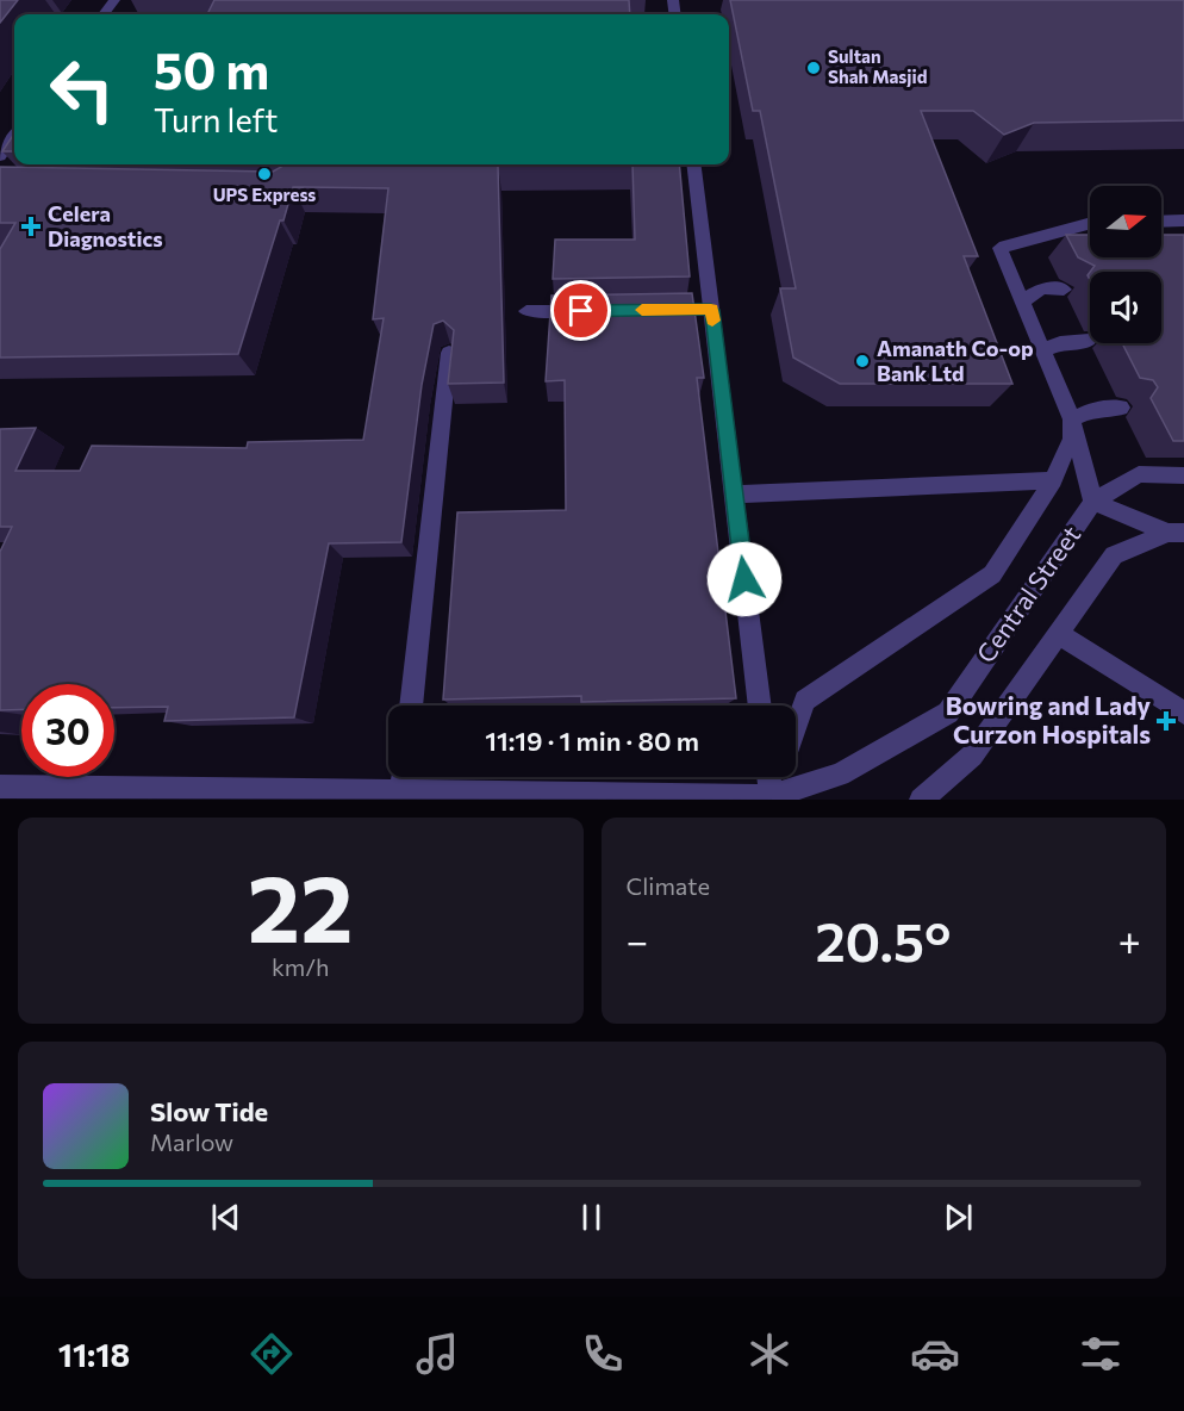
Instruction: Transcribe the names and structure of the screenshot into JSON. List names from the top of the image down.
{
  "streets": {
    "street": ["Central Street"]
  },
  "places": {
    "other": ["Sultan Shah Masjid", "UPS Express", "Amanath Co-op Bank Ltd"],
    "health": ["Celera Diagnostics", "Bowring and Lady Curzon Hospitals"]
  },
  "north": "right",
  "page": {
    "turn": ["50 m", "Turn left"],
    "limit": "30",
    "trip": "11:19 · 1 min · 80 m",
    "tile": [
      ["22", "km/h"],
      "Climate"
    ],
    "heat": ["−", "20.5°", "+"],
    "song": ["Slow Tide", "Marlow"],
    "tabs": "11:18"
  }
}
